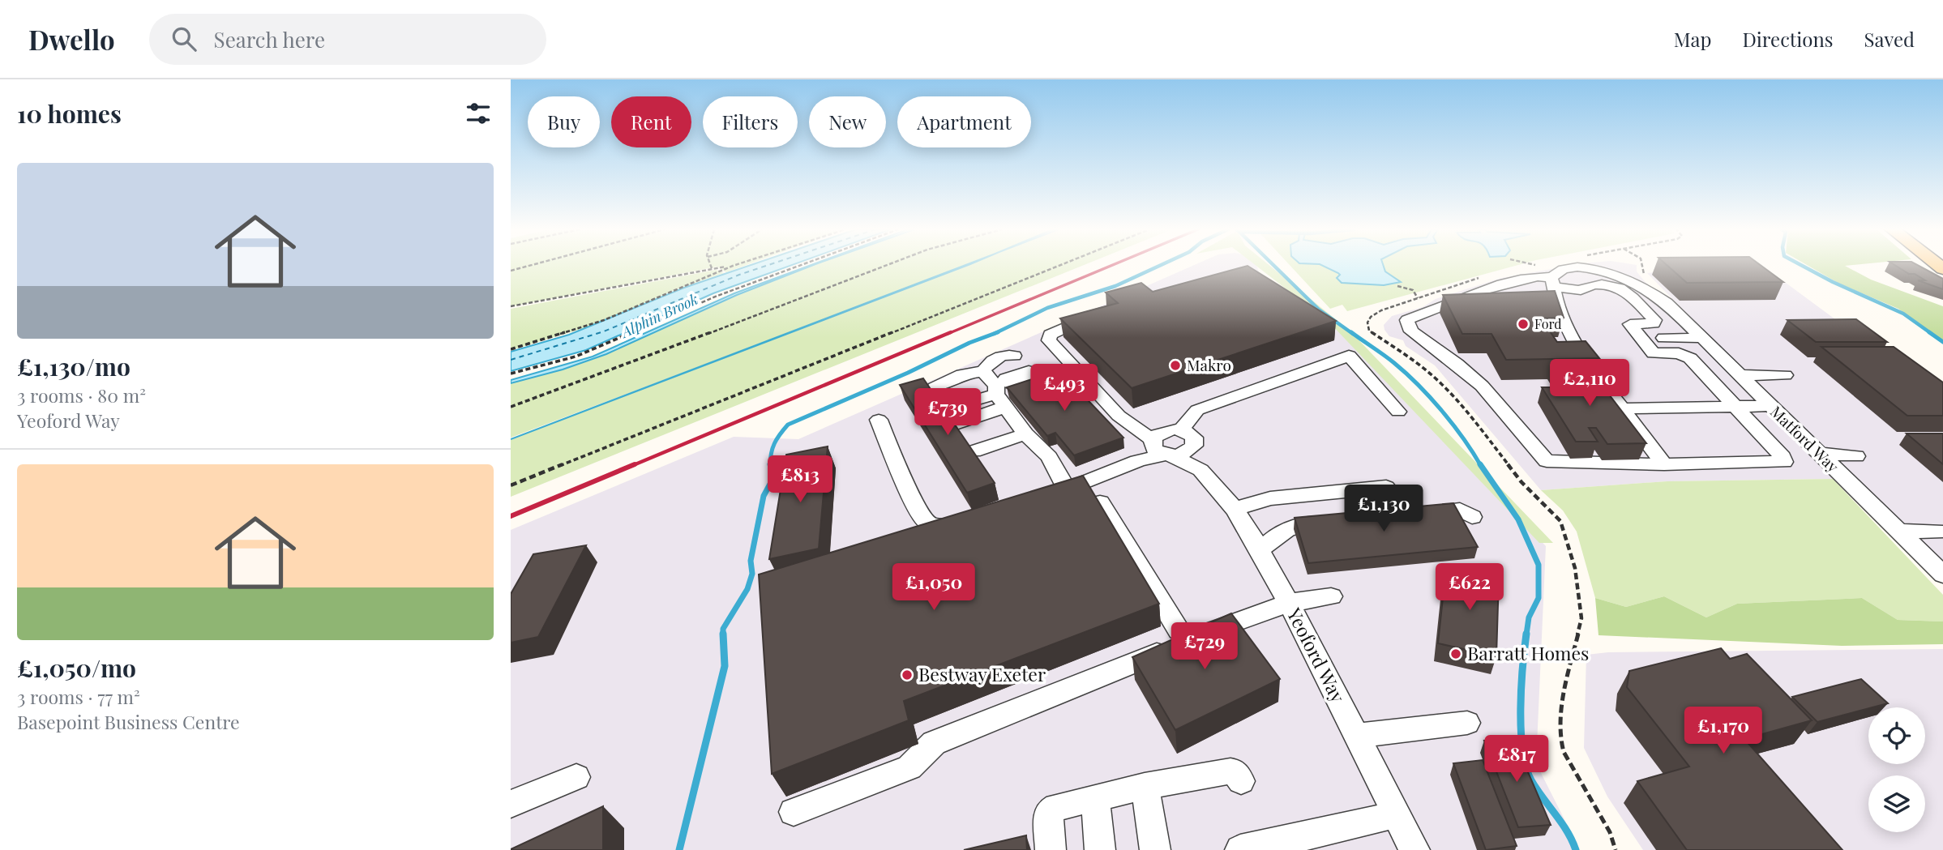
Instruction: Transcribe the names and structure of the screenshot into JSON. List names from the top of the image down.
{
  "streets": {
    "street": ["Matford Way", "Yeoford Way"]
  },
  "water": ["Alphin Brook"],
  "places": [
    "Ford",
    "Makro",
    "Barratt Homes",
    "Bestway Exeter"
  ],
  "page": {
    "header": "Dwello",
    "search": "Search here",
    "nav": ["Map", "Directions", "Saved"],
    "heading": "10 homes",
    "chip": [
      "Buy",
      "Rent",
      "Filters",
      "New",
      "Apartment"
    ],
    "list": [
      {
        "name": "£1,130/mo",
        "note": "3 rooms · 80 m² · Yeoford Way"
      },
      {
        "name": "£1,050/mo",
        "note": "3 rooms · 77 m² · Basepoint Business Centre"
      }
    ],
    "price": [
      "£2,110",
      "£493",
      "£739",
      "£813",
      "£1,130",
      "£1,050",
      "£622",
      "£729",
      "£1,170",
      "£817"
    ]
  }
}
